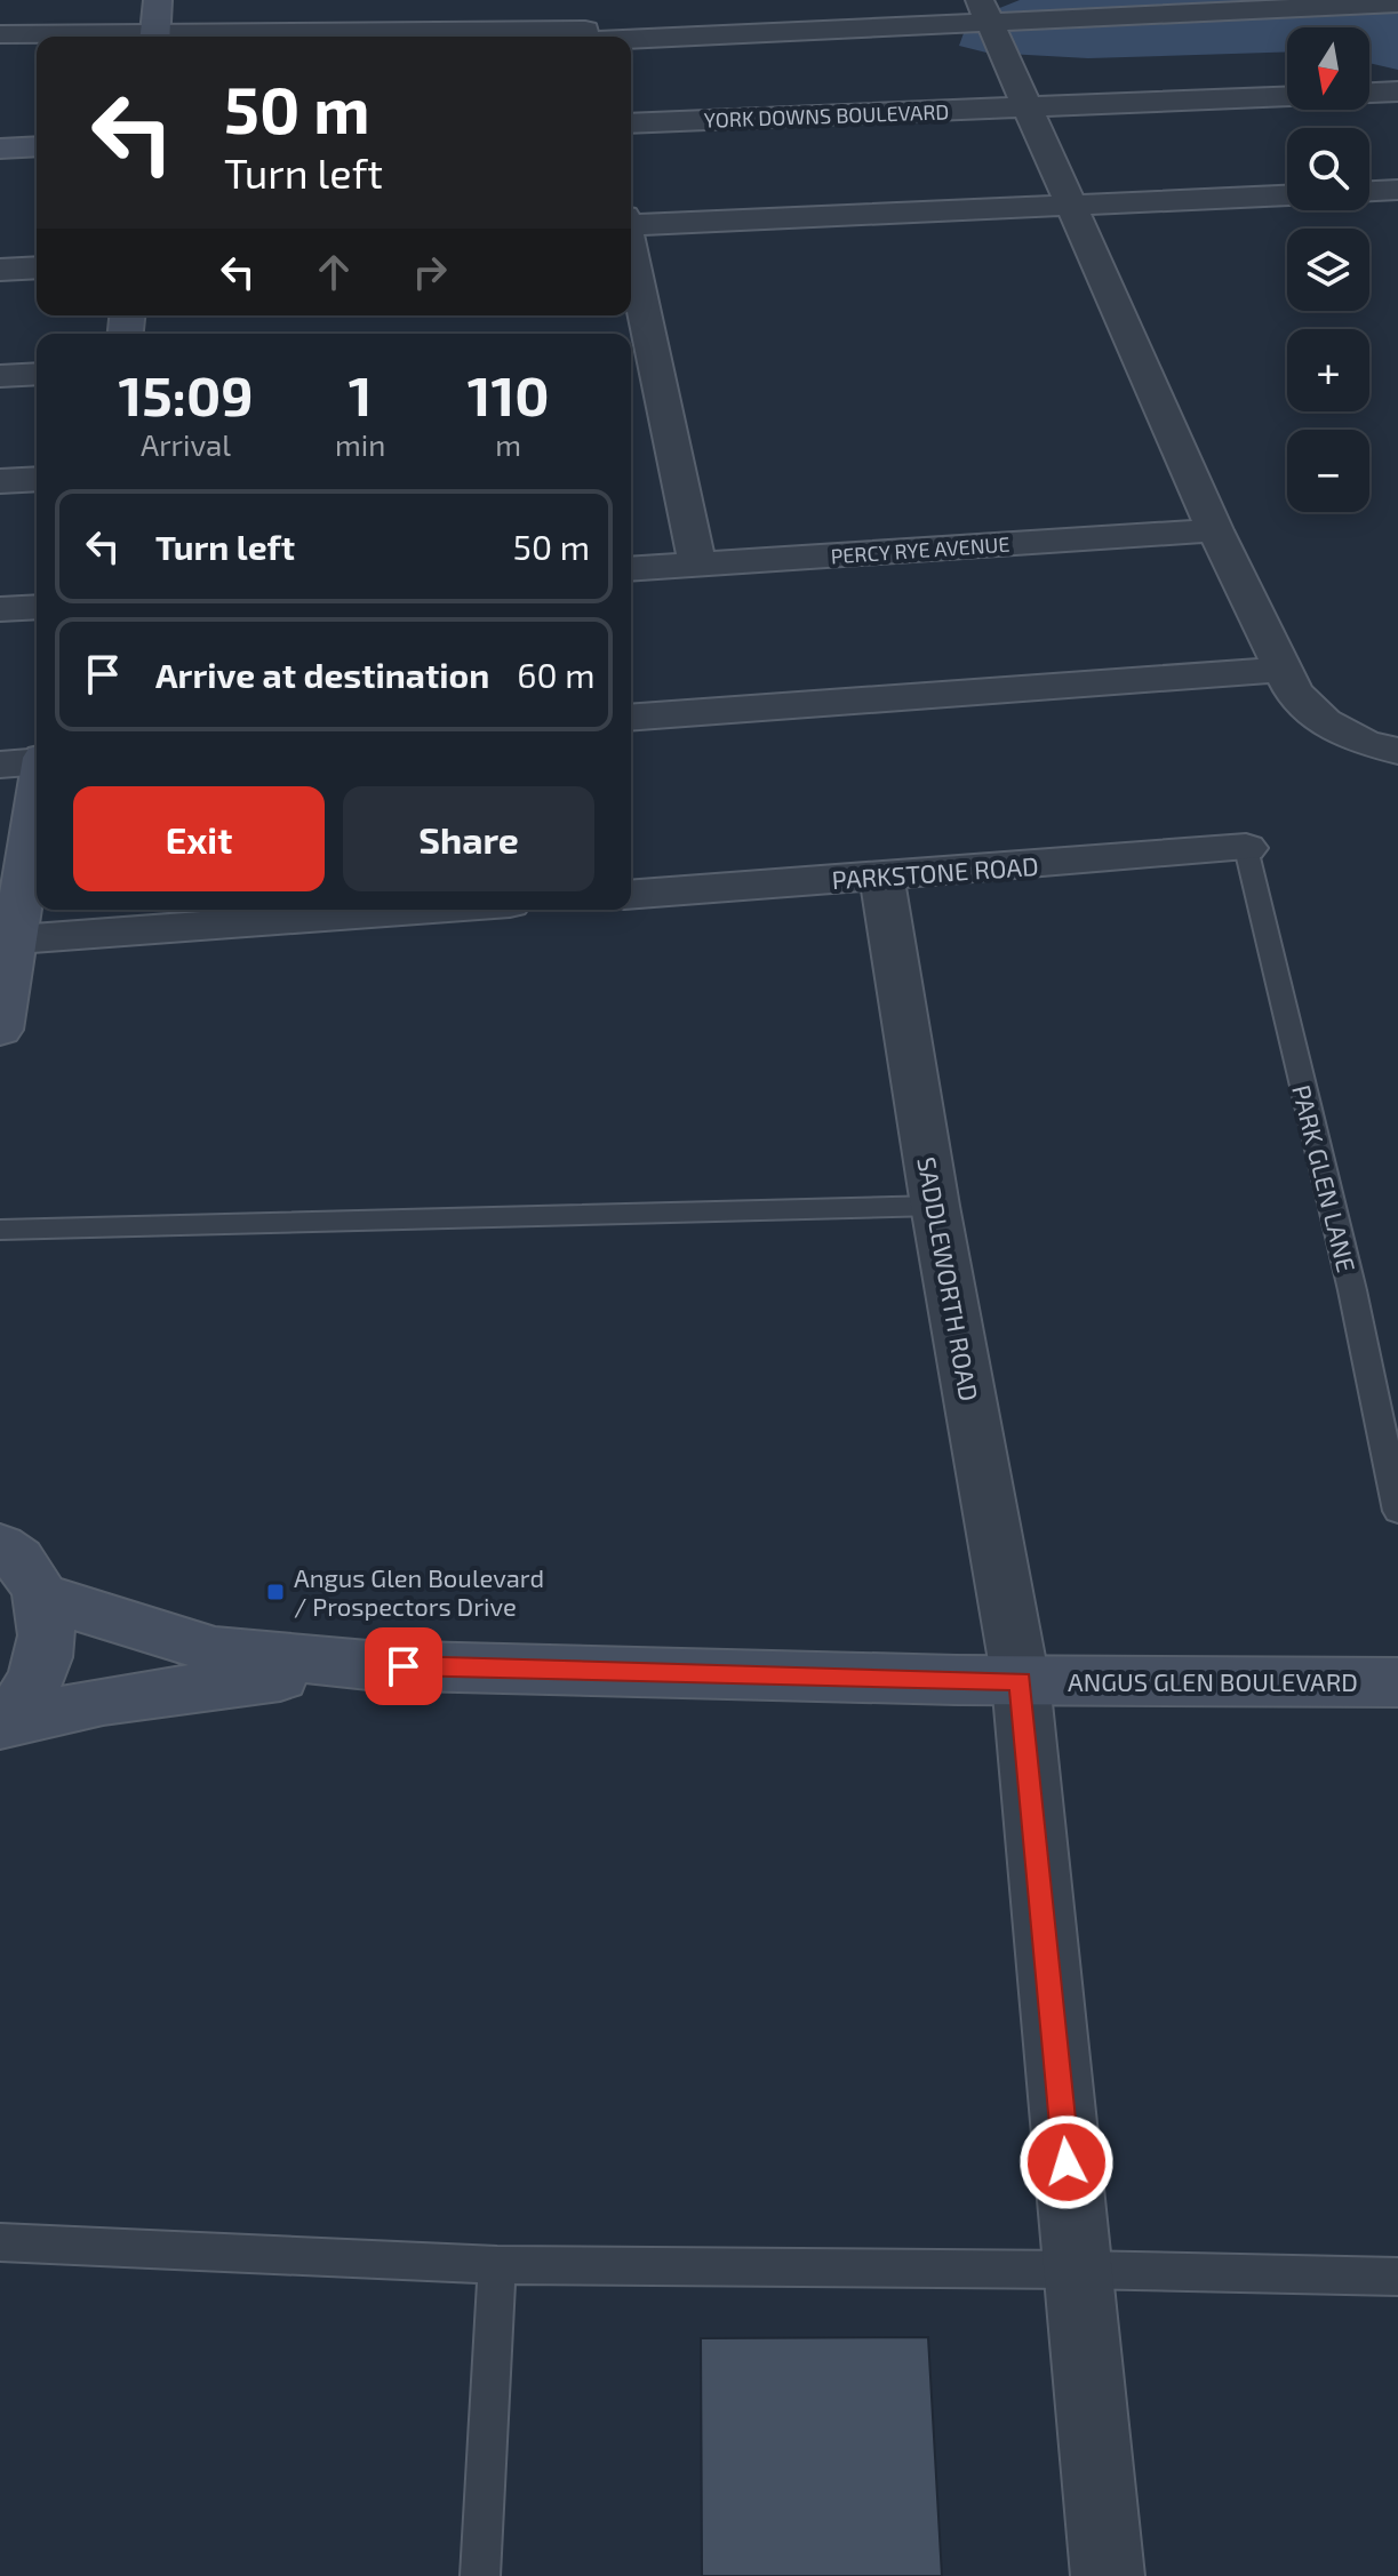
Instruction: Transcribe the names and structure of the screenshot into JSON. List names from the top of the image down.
{
  "streets": {
    "street": [
      "YORK DOWNS BOULEVARD",
      "PERCY RYE AVENUE",
      "PARKSTONE ROAD",
      "SADDLEWORTH ROAD",
      "ANGUS GLEN BOULEVARD"
    ],
    "lane": ["PARK GLEN LANE"]
  },
  "crossings": [
    ["PARKSTONE ROAD", "PARK GLEN LANE"],
    ["PARKSTONE ROAD", "SADDLEWORTH ROAD"],
    ["SADDLEWORTH ROAD", "ANGUS GLEN BOULEVARD"]
  ],
  "places": {
    "transit": ["Angus Glen Boulevard / Prospectors Drive"]
  },
  "north": "bottom",
  "page": {
    "map_buttons": ["+", "−"],
    "turn": ["50 m", "Turn left"],
    "eta": [
      "15:09",
      "Arrival",
      "1",
      "min",
      "110",
      "m"
    ],
    "list": [
      {
        "name": "Turn left",
        "value": "50 m"
      },
      {
        "name": "Arrive at destination",
        "value": "60 m"
      }
    ],
    "buttons": ["Exit", "Share"]
  }
}
